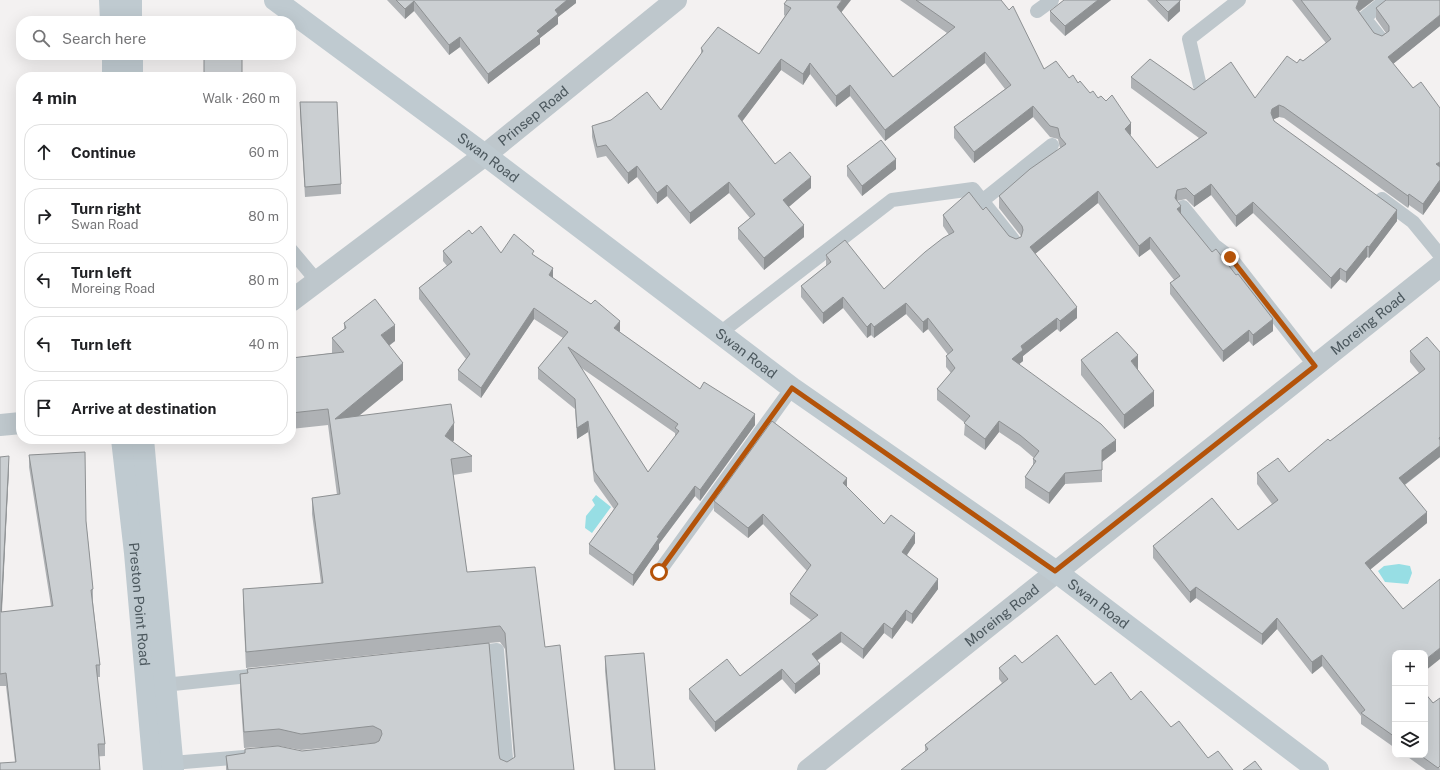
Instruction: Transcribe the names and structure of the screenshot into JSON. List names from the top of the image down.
{
  "streets": {
    "street": [
      "Prinsep Road",
      "Swan Road",
      "Moreing Road",
      "Preston Point Road"
    ]
  },
  "crossings": [
    ["Prinsep Road", "Swan Road"],
    ["Swan Road", "Moreing Road"]
  ],
  "page": {
    "search": "Search here",
    "heading": ["4 min", "Walk · 260 m"],
    "list": [
      ["Continue", "60 m"],
      ["Turn right", "Swan Road", "80 m"],
      ["Turn left", "Moreing Road", "80 m"],
      ["Turn left", "40 m"],
      "Arrive at destination"
    ],
    "map_buttons": ["+", "−"]
  }
}
